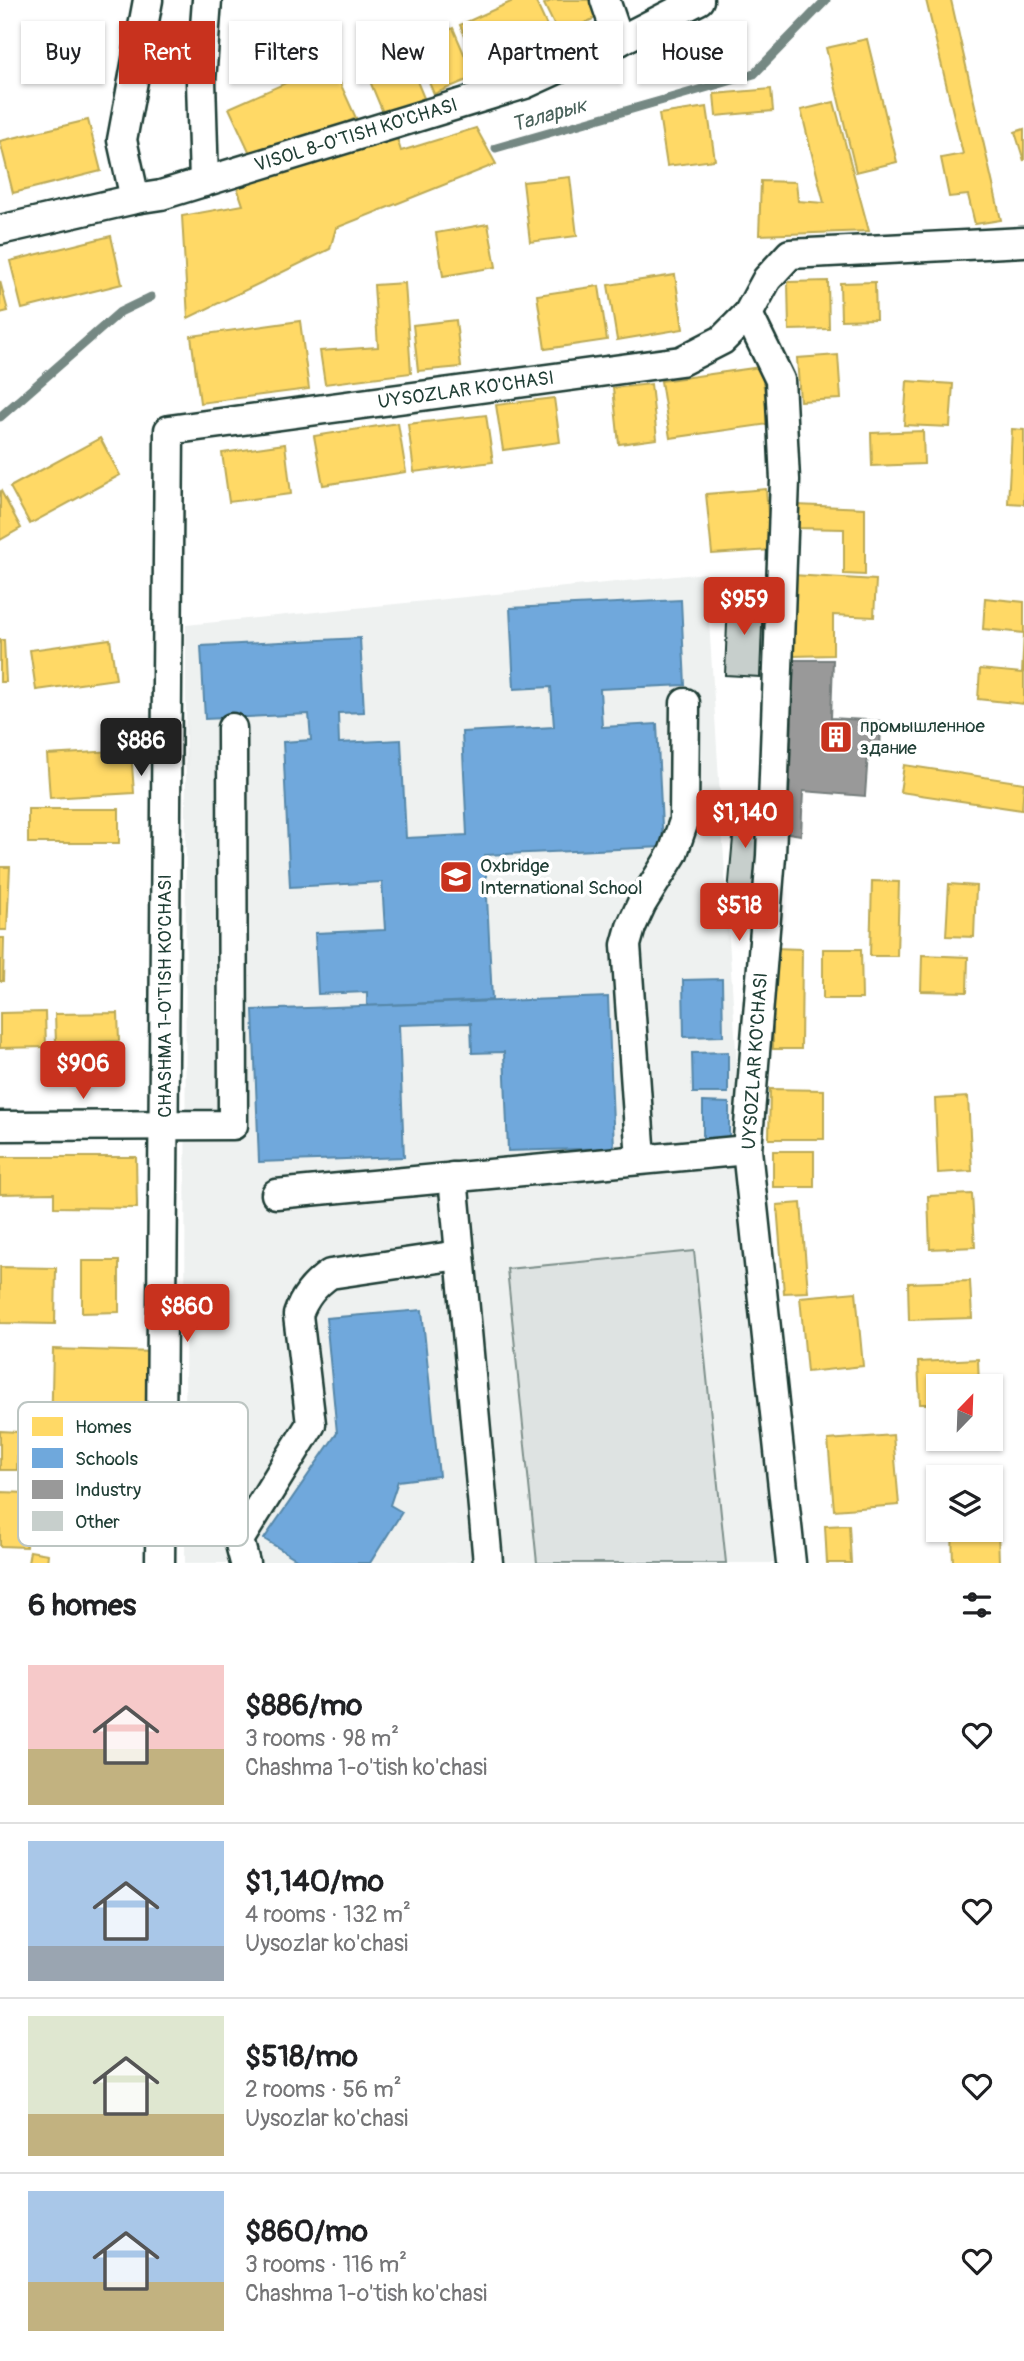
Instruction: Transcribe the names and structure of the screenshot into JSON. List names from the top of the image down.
{
  "streets": {
    "street": ["VISOL 8-O'TISH KO'CHASI", "UYSOZLAR KO'CHASI", "CHASHMA 1-O'TISH KO'CHASI"]
  },
  "crossings": [
    ["UYSOZLAR KO'CHASI", "CHASHMA 1-O'TISH KO'CHASI"]
  ],
  "water": ["Таларык"],
  "places": {
    "building": ["промышленное здание"],
    "school or university": ["Oxbridge International School"]
  },
  "legend": [
    "Homes",
    "Schools",
    "Industry",
    "Other"
  ],
  "north": "top right",
  "page": {
    "chip": [
      "Buy",
      "Rent",
      "Filters",
      "New",
      "Apartment",
      "House"
    ],
    "price": [
      "$959",
      "$886",
      "$1,140",
      "$518",
      "$906",
      "$860"
    ],
    "heading": "6 homes",
    "list": [
      {
        "name": "$886/mo",
        "note": "3 rooms · 98 m² · Chashma 1-o'tish ko'chasi"
      },
      {
        "name": "$1,140/mo",
        "note": "4 rooms · 132 m² · Uysozlar ko'chasi"
      },
      {
        "name": "$518/mo",
        "note": "2 rooms · 56 m² · Uysozlar ko'chasi"
      },
      {
        "name": "$860/mo",
        "note": "3 rooms · 116 m² · Chashma 1-o'tish ko'chasi"
      }
    ]
  }
}
